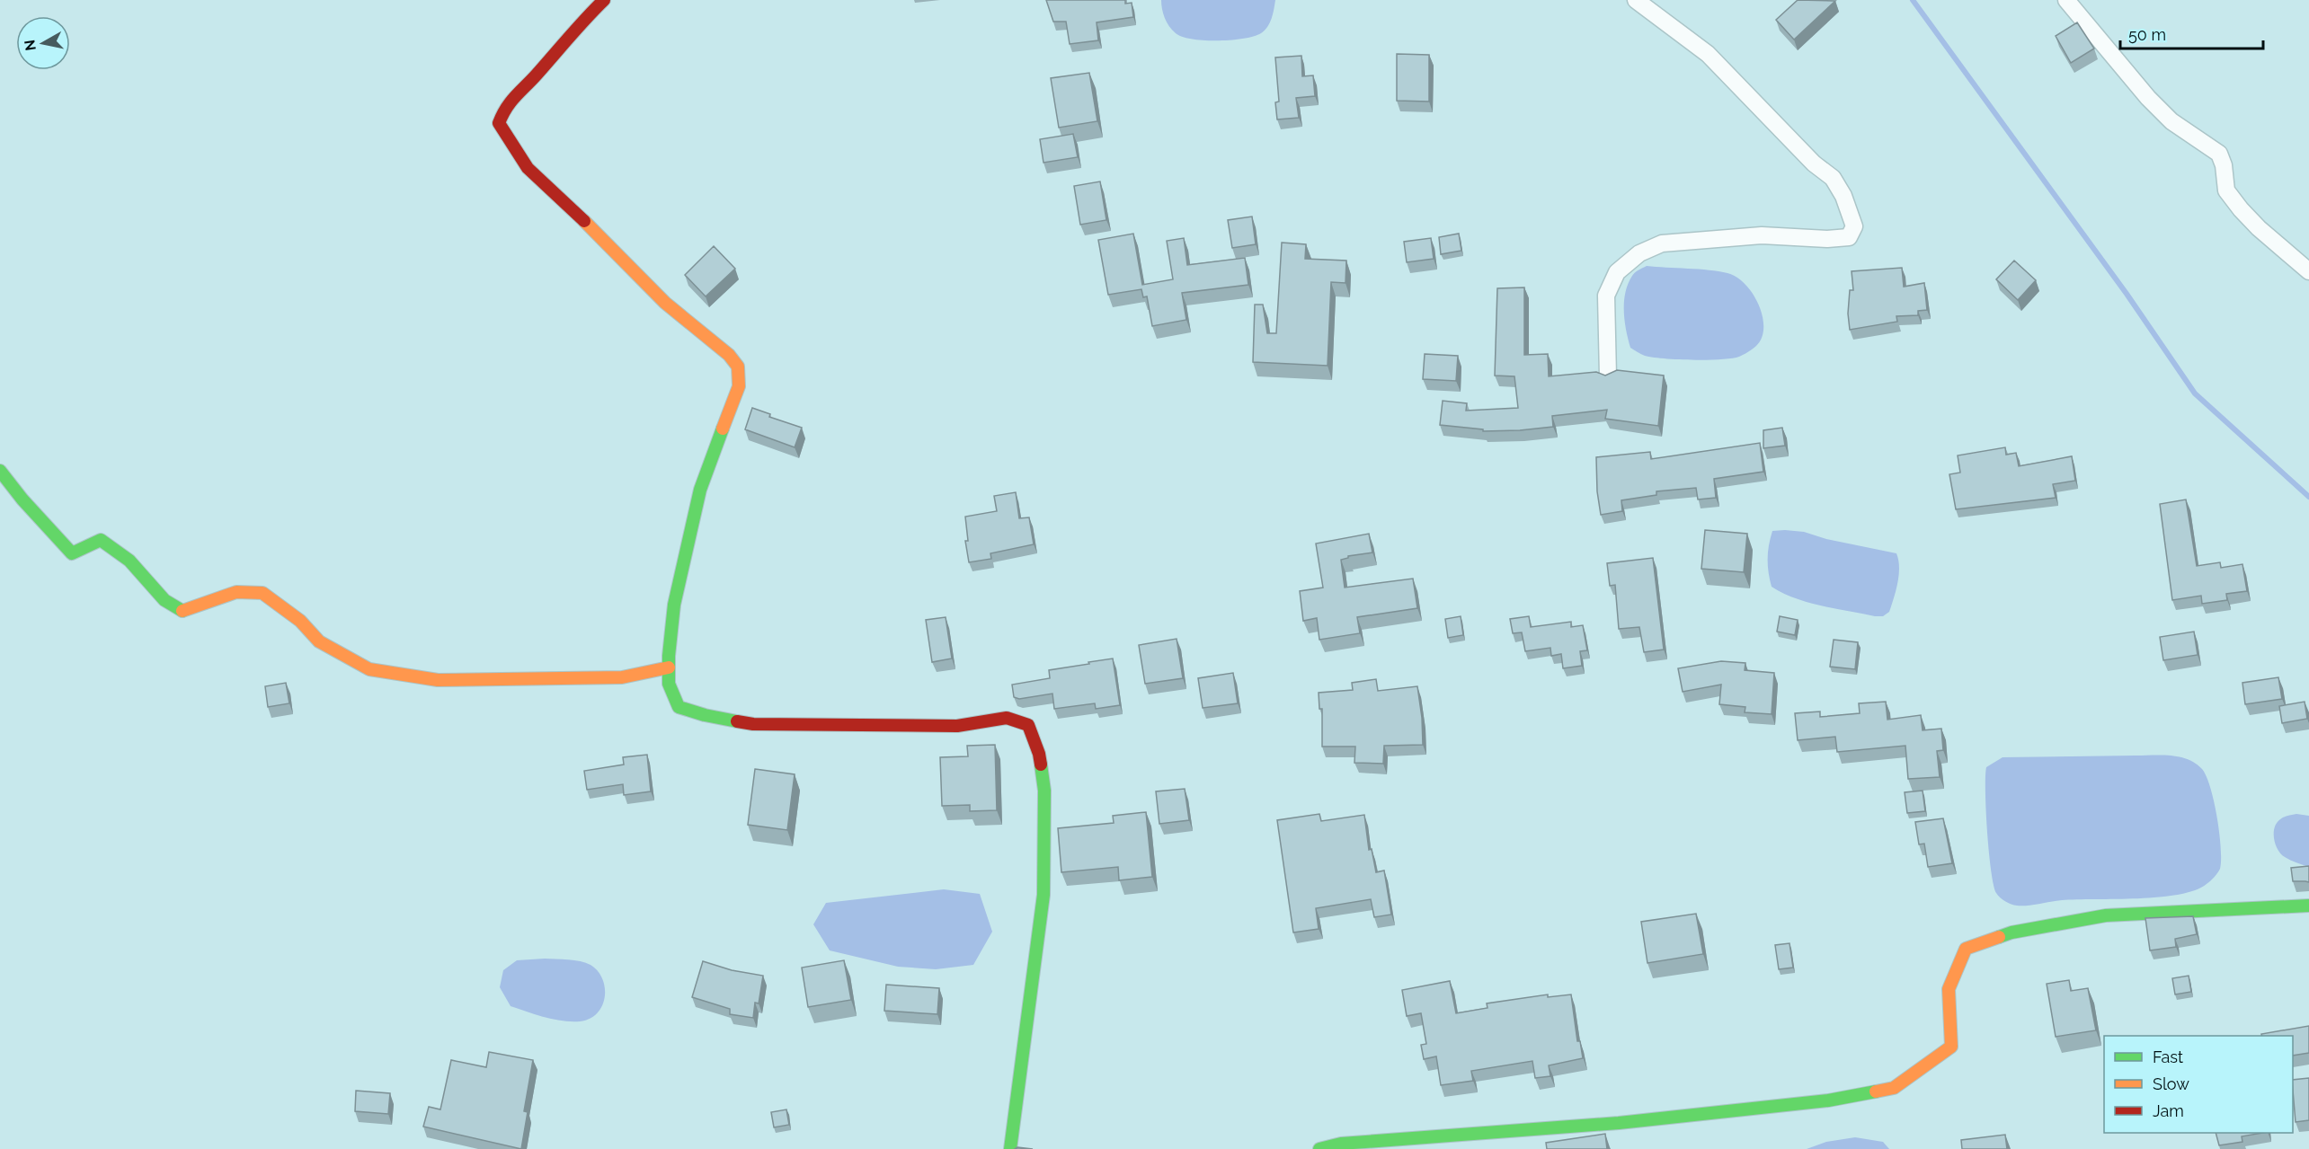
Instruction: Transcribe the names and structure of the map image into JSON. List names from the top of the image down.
{
  "legend": ["Fast", "Slow", "Jam"],
  "scale_bar": "50 m",
  "north": "left"
}
